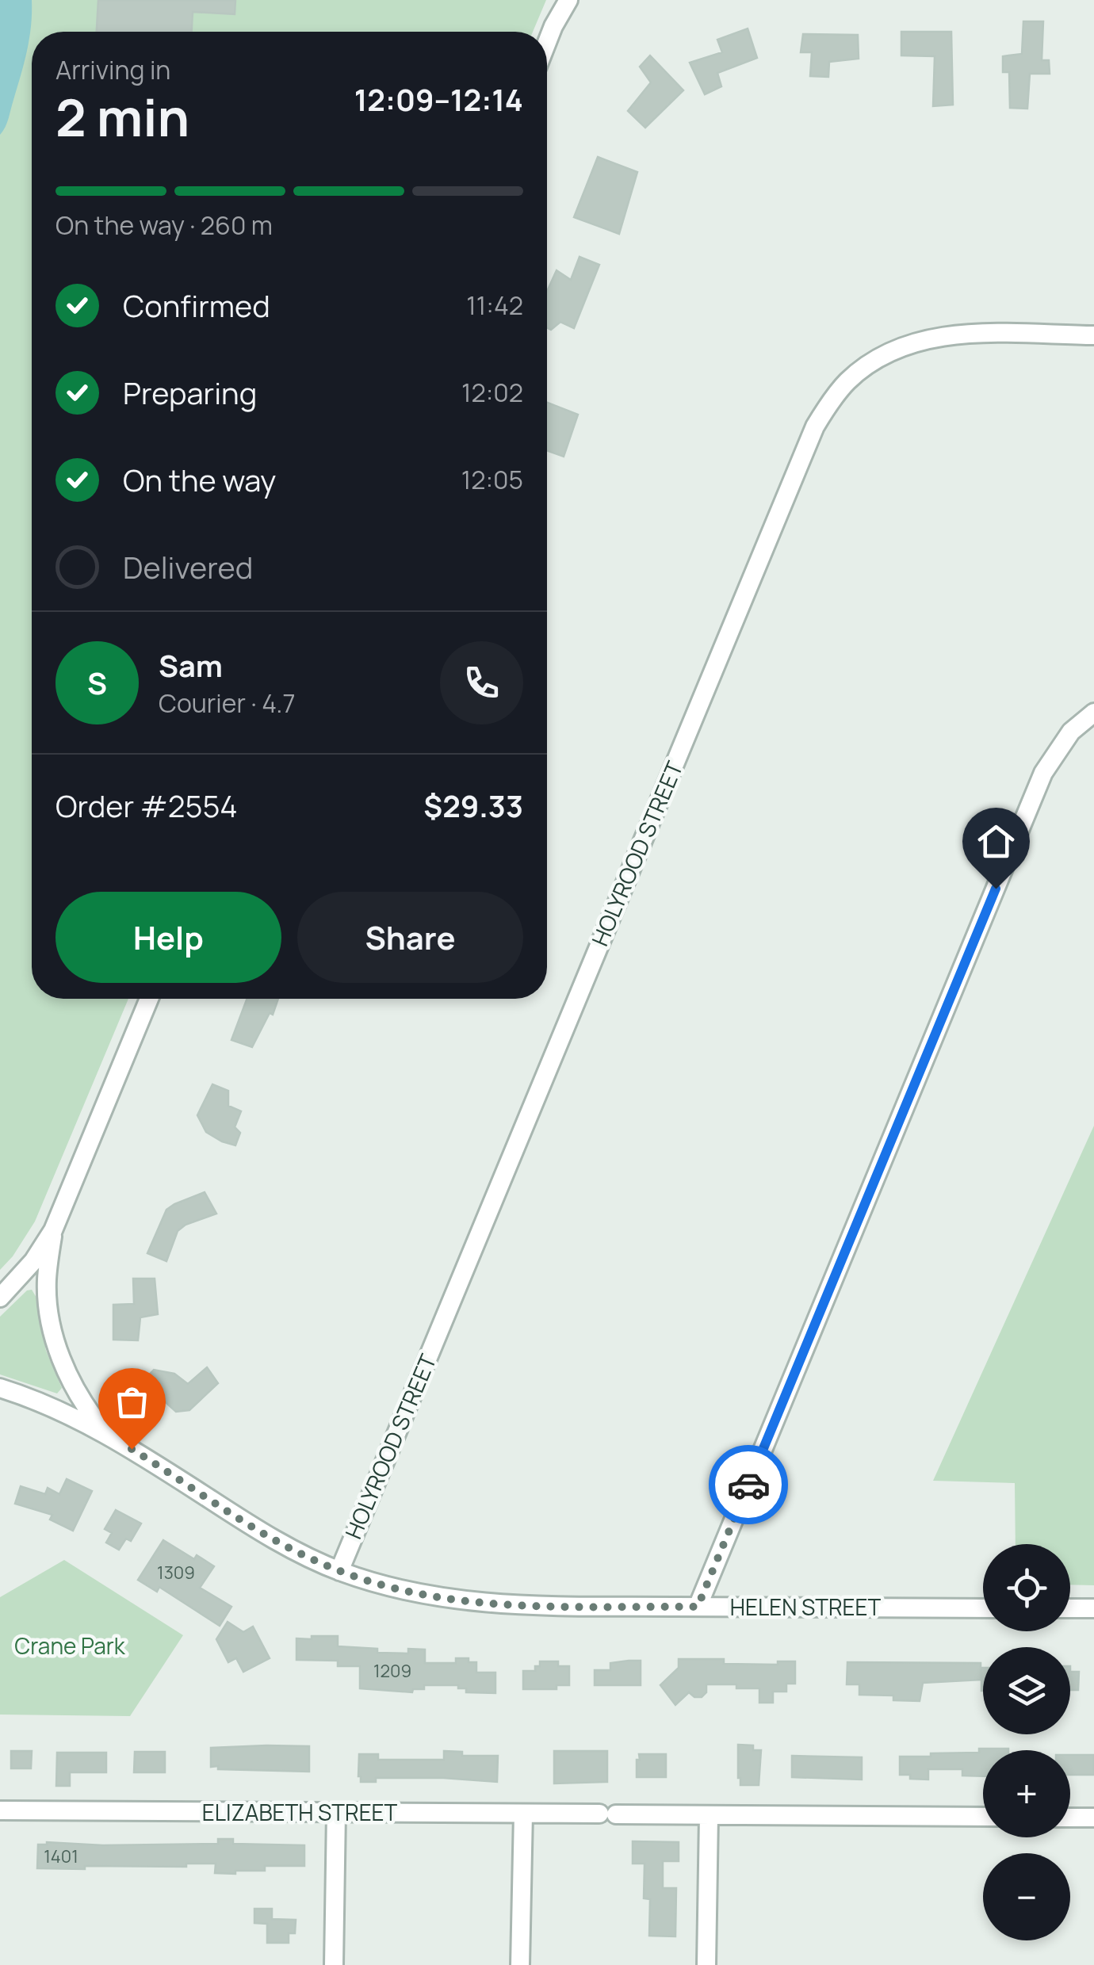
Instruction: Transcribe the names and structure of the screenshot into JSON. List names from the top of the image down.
{
  "streets": {
    "street": ["HOLYROOD STREET", "HELEN STREET", "ELIZABETH STREET"]
  },
  "crossings": [
    ["HOLYROOD STREET", "HELEN STREET"]
  ],
  "parks": ["Crane Park"],
  "house_numbers": ["1309", "1209", "1401"],
  "page": {
    "heading": ["2 min", "Arriving in", "12:09–12:14"],
    "panel": [
      "Sam",
      "Courier · 4.7",
      "Order #2554",
      "$29.33"
    ],
    "bar": "On the way · 260 m",
    "list": [
      ["Confirmed", "11:42"],
      ["Preparing", "12:02"],
      ["On the way", "12:05"],
      "Delivered"
    ],
    "round": "S",
    "buttons": ["Help", "Share"],
    "map_buttons": ["+", "−"]
  }
}
